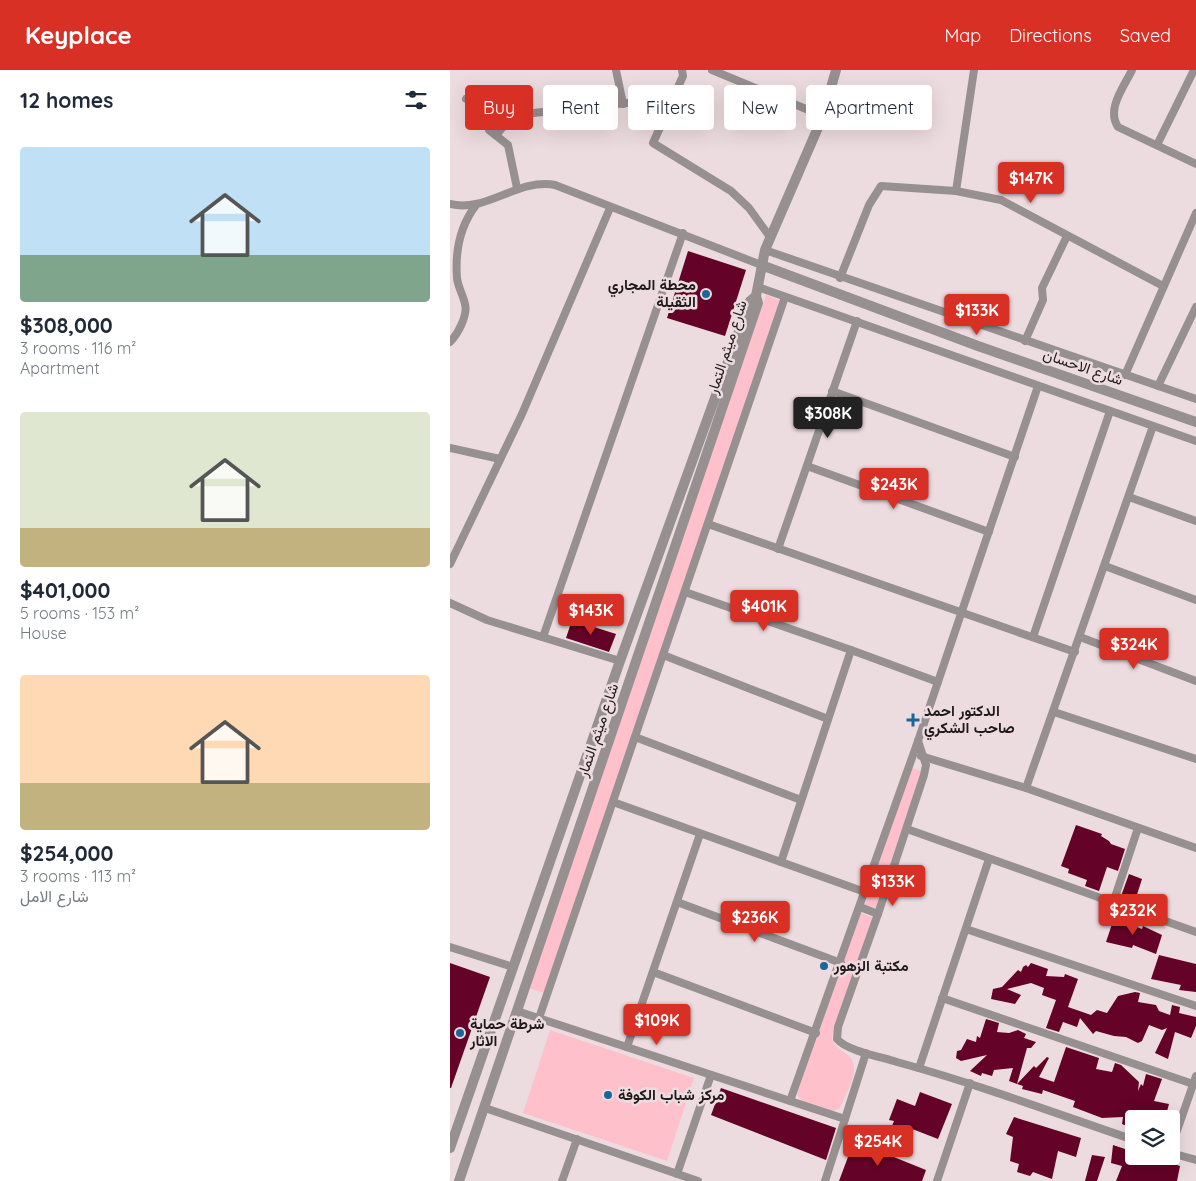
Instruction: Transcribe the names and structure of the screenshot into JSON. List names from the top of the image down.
{
  "streets": {
    "street": ["شارع ميثم التمار", "شارع الاحسان"]
  },
  "places": {
    "other": [
      "محطة المجاري الثقيلة",
      "مكتبة الزهور",
      "شرطة حماية الاثار",
      "مركز شباب الكوفة"
    ],
    "health": ["الدكتور احمد صاحب الشكري"]
  },
  "page": {
    "header": "Keyplace",
    "nav": ["Map", "Directions", "Saved"],
    "heading": "12 homes",
    "chip": [
      "Buy",
      "Rent",
      "Filters",
      "New",
      "Apartment"
    ],
    "list": [
      {
        "name": "$308,000",
        "note": "3 rooms · 116 m² · Apartment"
      },
      {
        "name": "$401,000",
        "note": "5 rooms · 153 m² · House"
      },
      {
        "name": "$254,000",
        "note": "3 rooms · 113 m² · شارع الامل"
      }
    ],
    "price": [
      "$147K",
      "$133K",
      "$308K",
      "$243K",
      "$401K",
      "$143K",
      "$324K",
      "$133K",
      "$232K",
      "$236K",
      "$109K",
      "$254K"
    ]
  }
}
